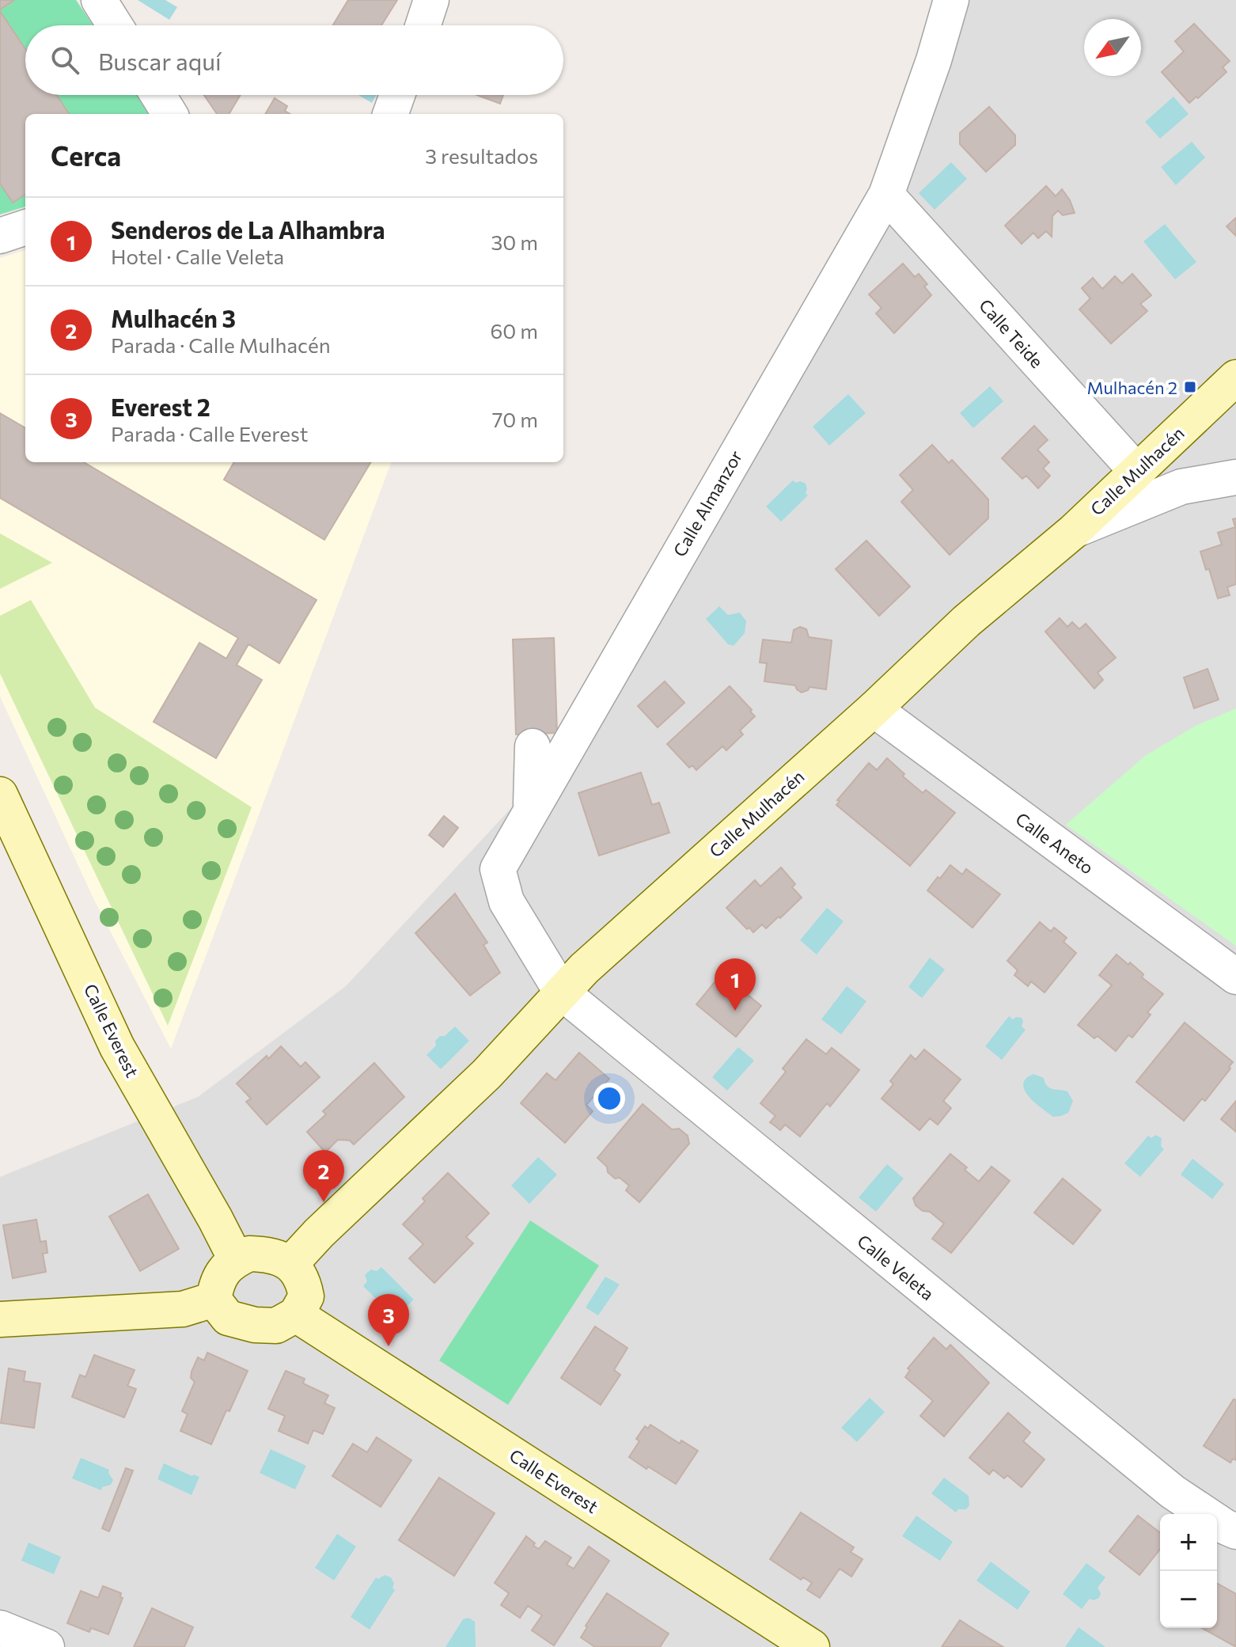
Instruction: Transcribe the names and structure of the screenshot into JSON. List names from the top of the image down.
{
  "streets": {
    "street": [
      "Calle Teide",
      "Calle Mulhacén",
      "Calle Almanzor",
      "Calle Aneto",
      "Calle Everest",
      "Calle Veleta"
    ]
  },
  "crossings": [
    ["Calle Teide", "Calle Mulhacén"],
    ["Calle Teide", "Calle Almanzor"],
    ["Calle Mulhacén", "Calle Almanzor"],
    ["Calle Mulhacén", "Calle Aneto"],
    ["Calle Mulhacén", "Calle Everest"],
    ["Calle Mulhacén", "Calle Veleta"],
    ["Calle Almanzor", "Calle Veleta"]
  ],
  "places": {
    "transit": ["Mulhacén 2"]
  },
  "north": "bottom left",
  "page": {
    "search": "Buscar aquí",
    "heading": ["Cerca", "3 resultados"],
    "list": [
      {
        "mark": "1",
        "name": "Senderos de La Alhambra",
        "note": "Hotel · Calle Veleta",
        "value": "30 m"
      },
      {
        "mark": "2",
        "name": "Mulhacén 3",
        "note": "Parada · Calle Mulhacén",
        "value": "60 m"
      },
      {
        "mark": "3",
        "name": "Everest 2",
        "note": "Parada · Calle Everest",
        "value": "70 m"
      }
    ],
    "pins": ["1", "2", "3"],
    "map_buttons": ["+", "−"]
  }
}
